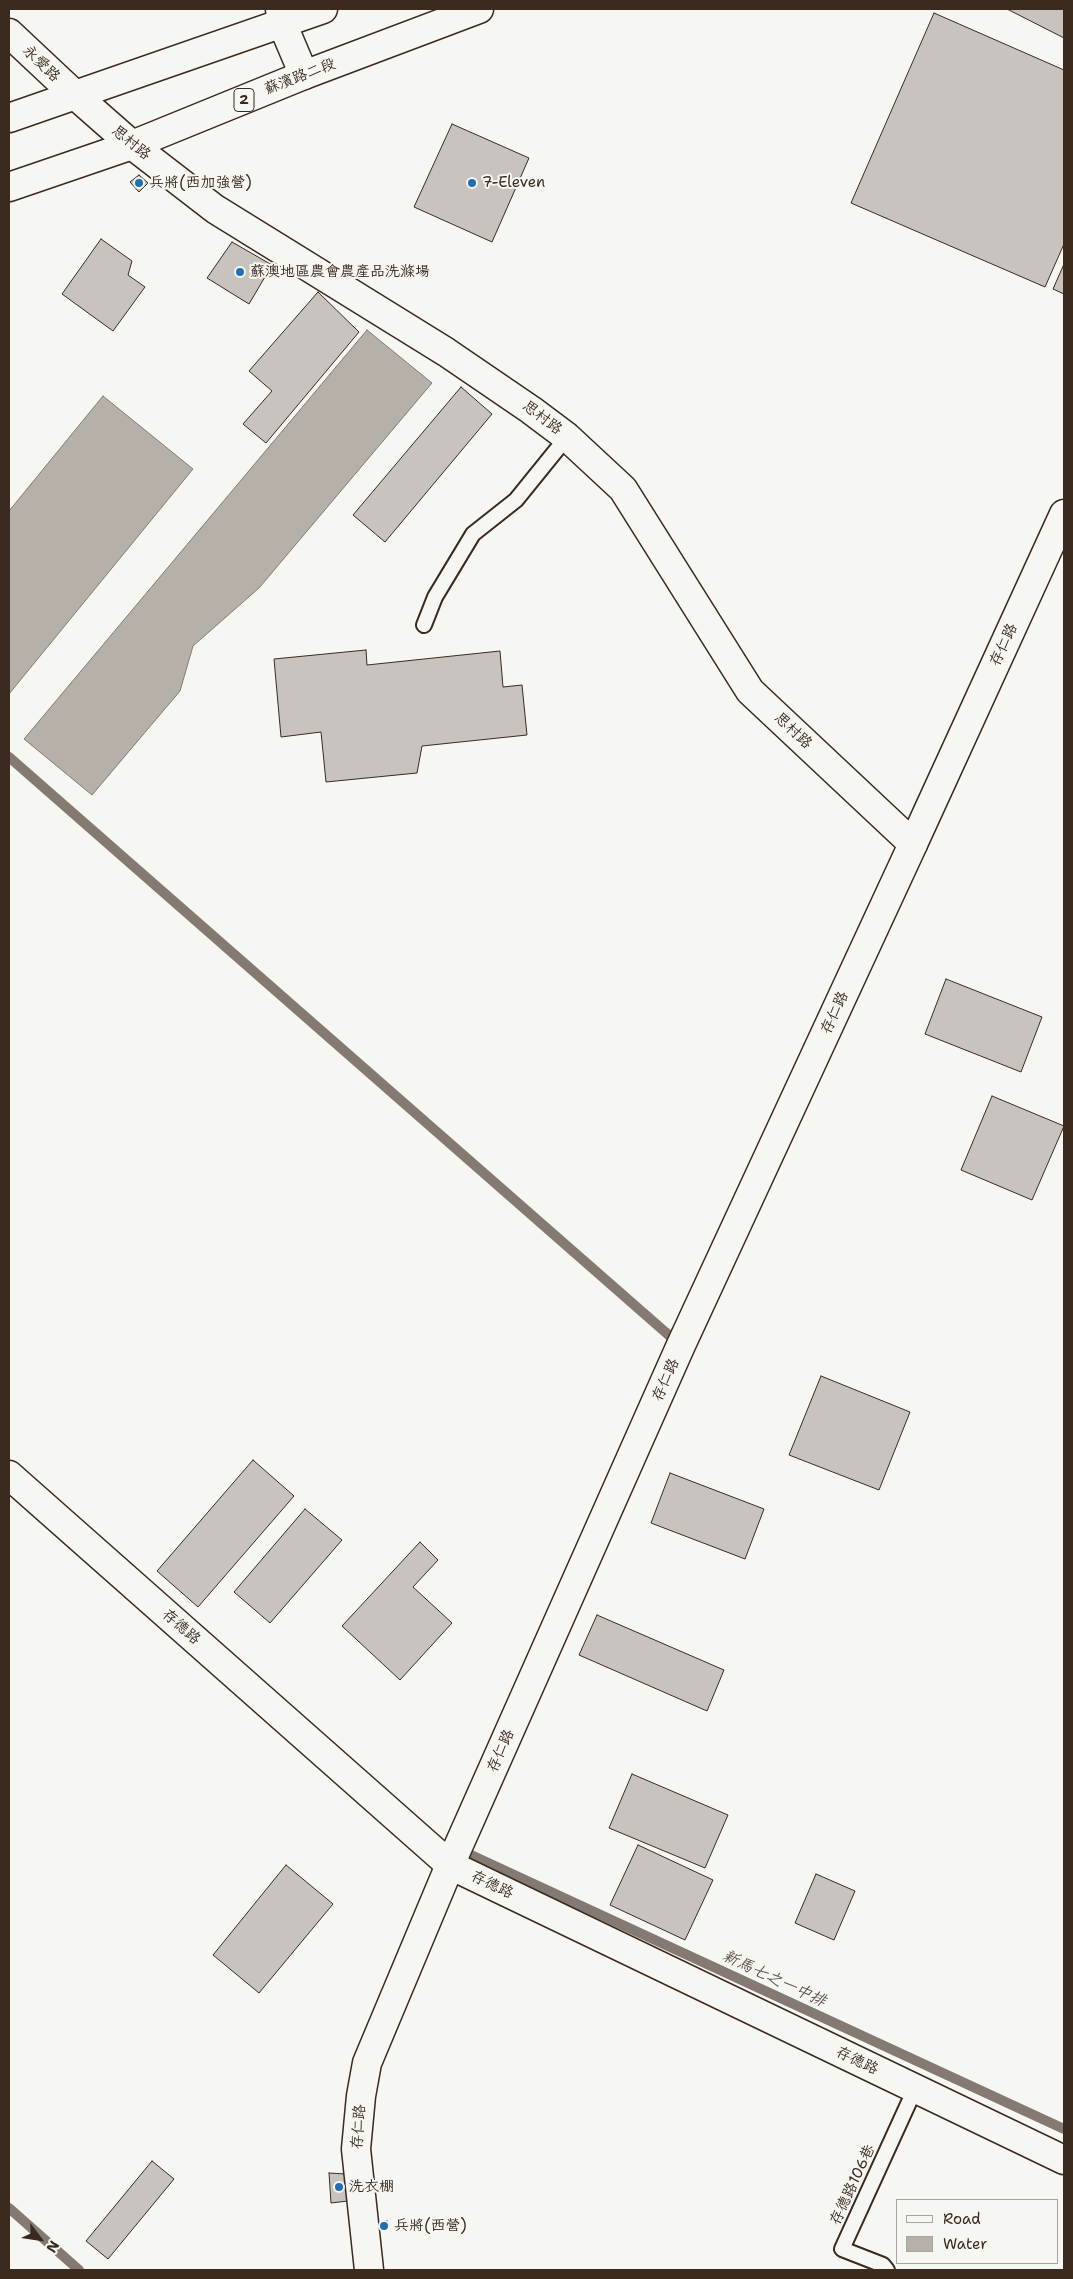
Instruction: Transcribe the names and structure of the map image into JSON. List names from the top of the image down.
{
  "streets": {
    "street": [
      "永愛路",
      "蘇濱路二段",
      "2",
      "思村路",
      "存仁路",
      "存德路"
    ],
    "lane": ["存德路106巷"]
  },
  "crossings": [
    ["永愛路", "思村路"],
    ["蘇濱路二段", "思村路"],
    ["思村路", "存仁路"],
    ["存仁路", "存德路"],
    ["存德路", "存德路106巷"]
  ],
  "water": ["新馬七之一中排"],
  "places": [
    "兵將(西加強營)",
    "7-Eleven",
    "蘇澳地區農會農產品洗滌場",
    "洗衣棚",
    "兵將(西營)"
  ],
  "legend": ["Road", "Water"],
  "north": "bottom right"
}
